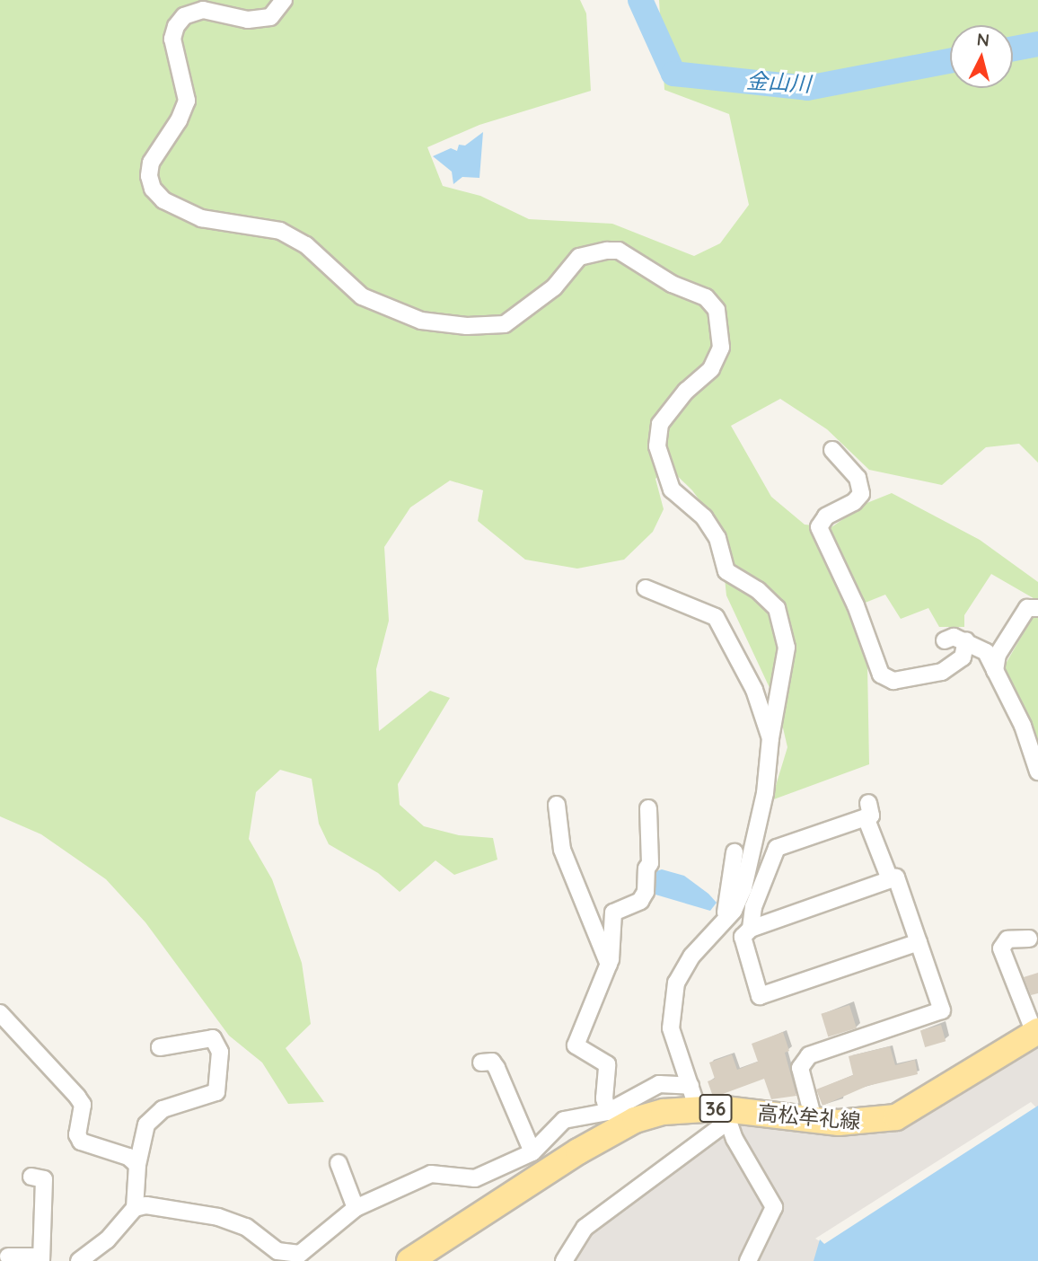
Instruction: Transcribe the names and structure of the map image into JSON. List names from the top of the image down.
{
  "streets": {
    "main road": ["36", "高松牟礼線"]
  },
  "water": ["金山川"],
  "north": "top"
}
